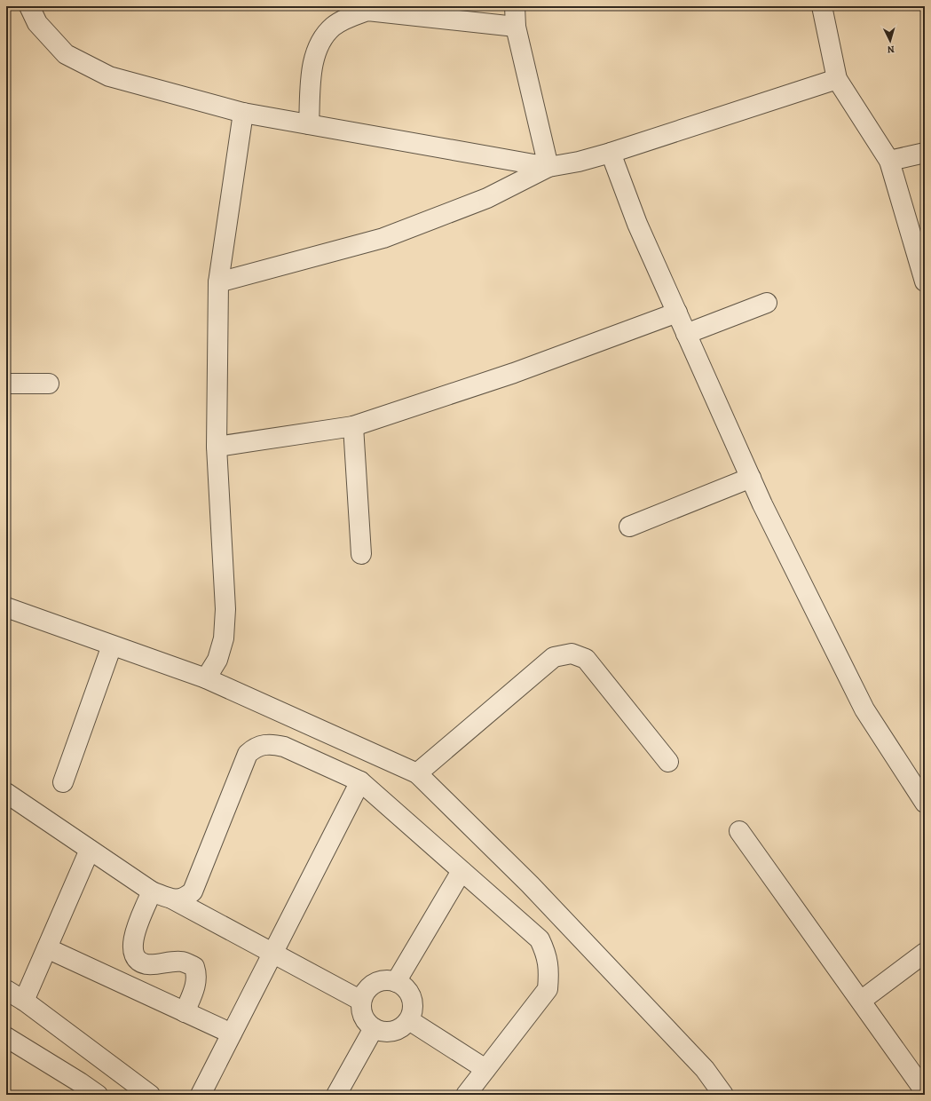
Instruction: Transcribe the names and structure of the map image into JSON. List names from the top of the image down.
{
  "north": "bottom"
}
